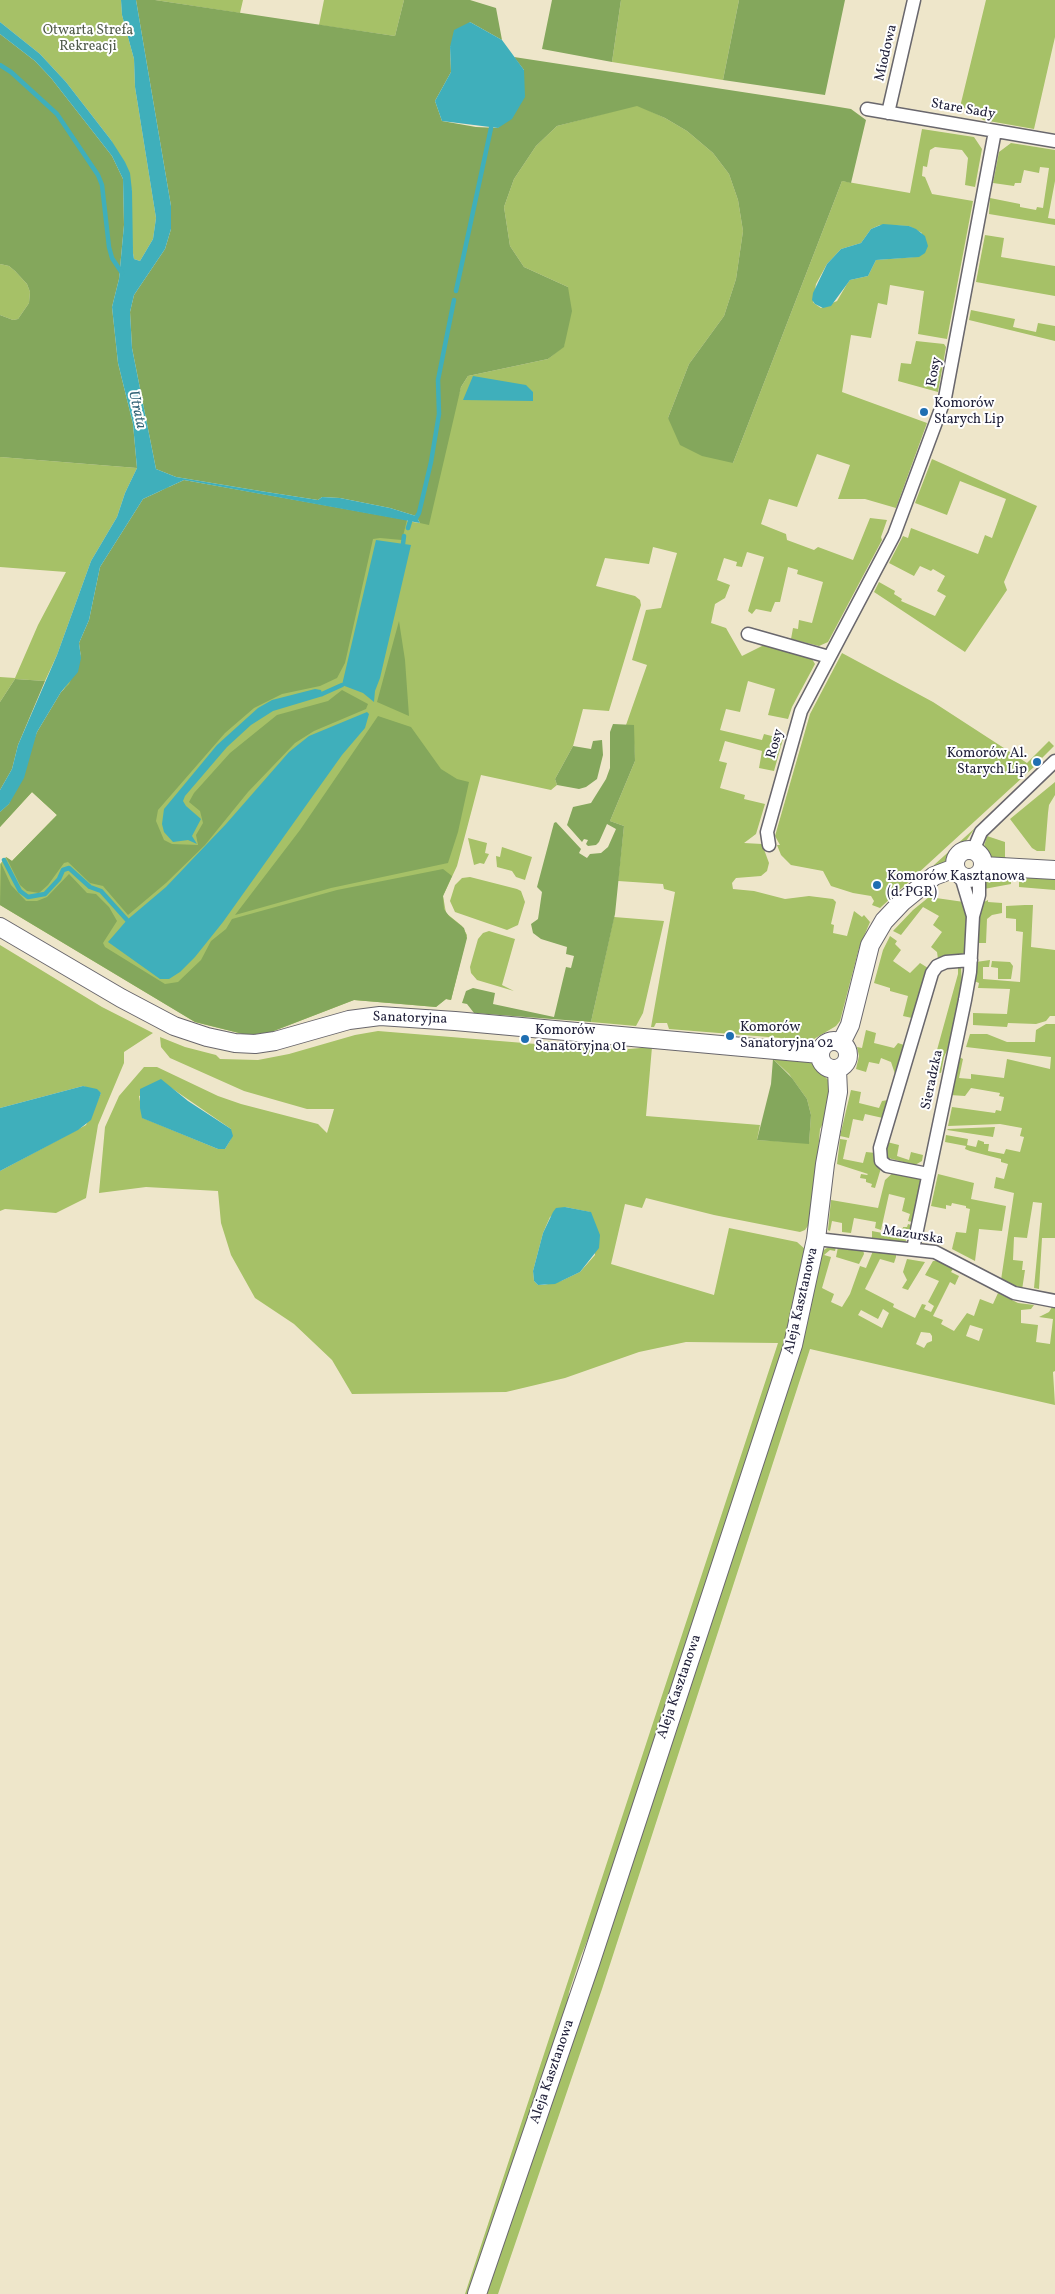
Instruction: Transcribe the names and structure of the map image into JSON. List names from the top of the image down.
{
  "streets": {
    "street": [
      "Miodowa",
      "Stare Sady",
      "Rosy",
      "Sanatoryjna",
      "Sieradzka",
      "Mazurska",
      "Aleja Kasztanowa"
    ]
  },
  "crossings": [
    ["Miodowa", "Stare Sady"],
    ["Stare Sady", "Rosy"],
    ["Sanatoryjna", "Aleja Kasztanowa"],
    ["Sieradzka", "Mazurska"],
    ["Mazurska", "Aleja Kasztanowa"]
  ],
  "water": ["Utrata"],
  "parks": ["Otwarta Strefa Rekreacji"],
  "places": [
    "Komorów Starych Lip",
    "Komorów Al. Starych Lip",
    "Komorów Kasztanowa (d. PGR)",
    "Komorów Sanatoryjna 02",
    "Komorów Sanatoryjna 01"
  ]
}
